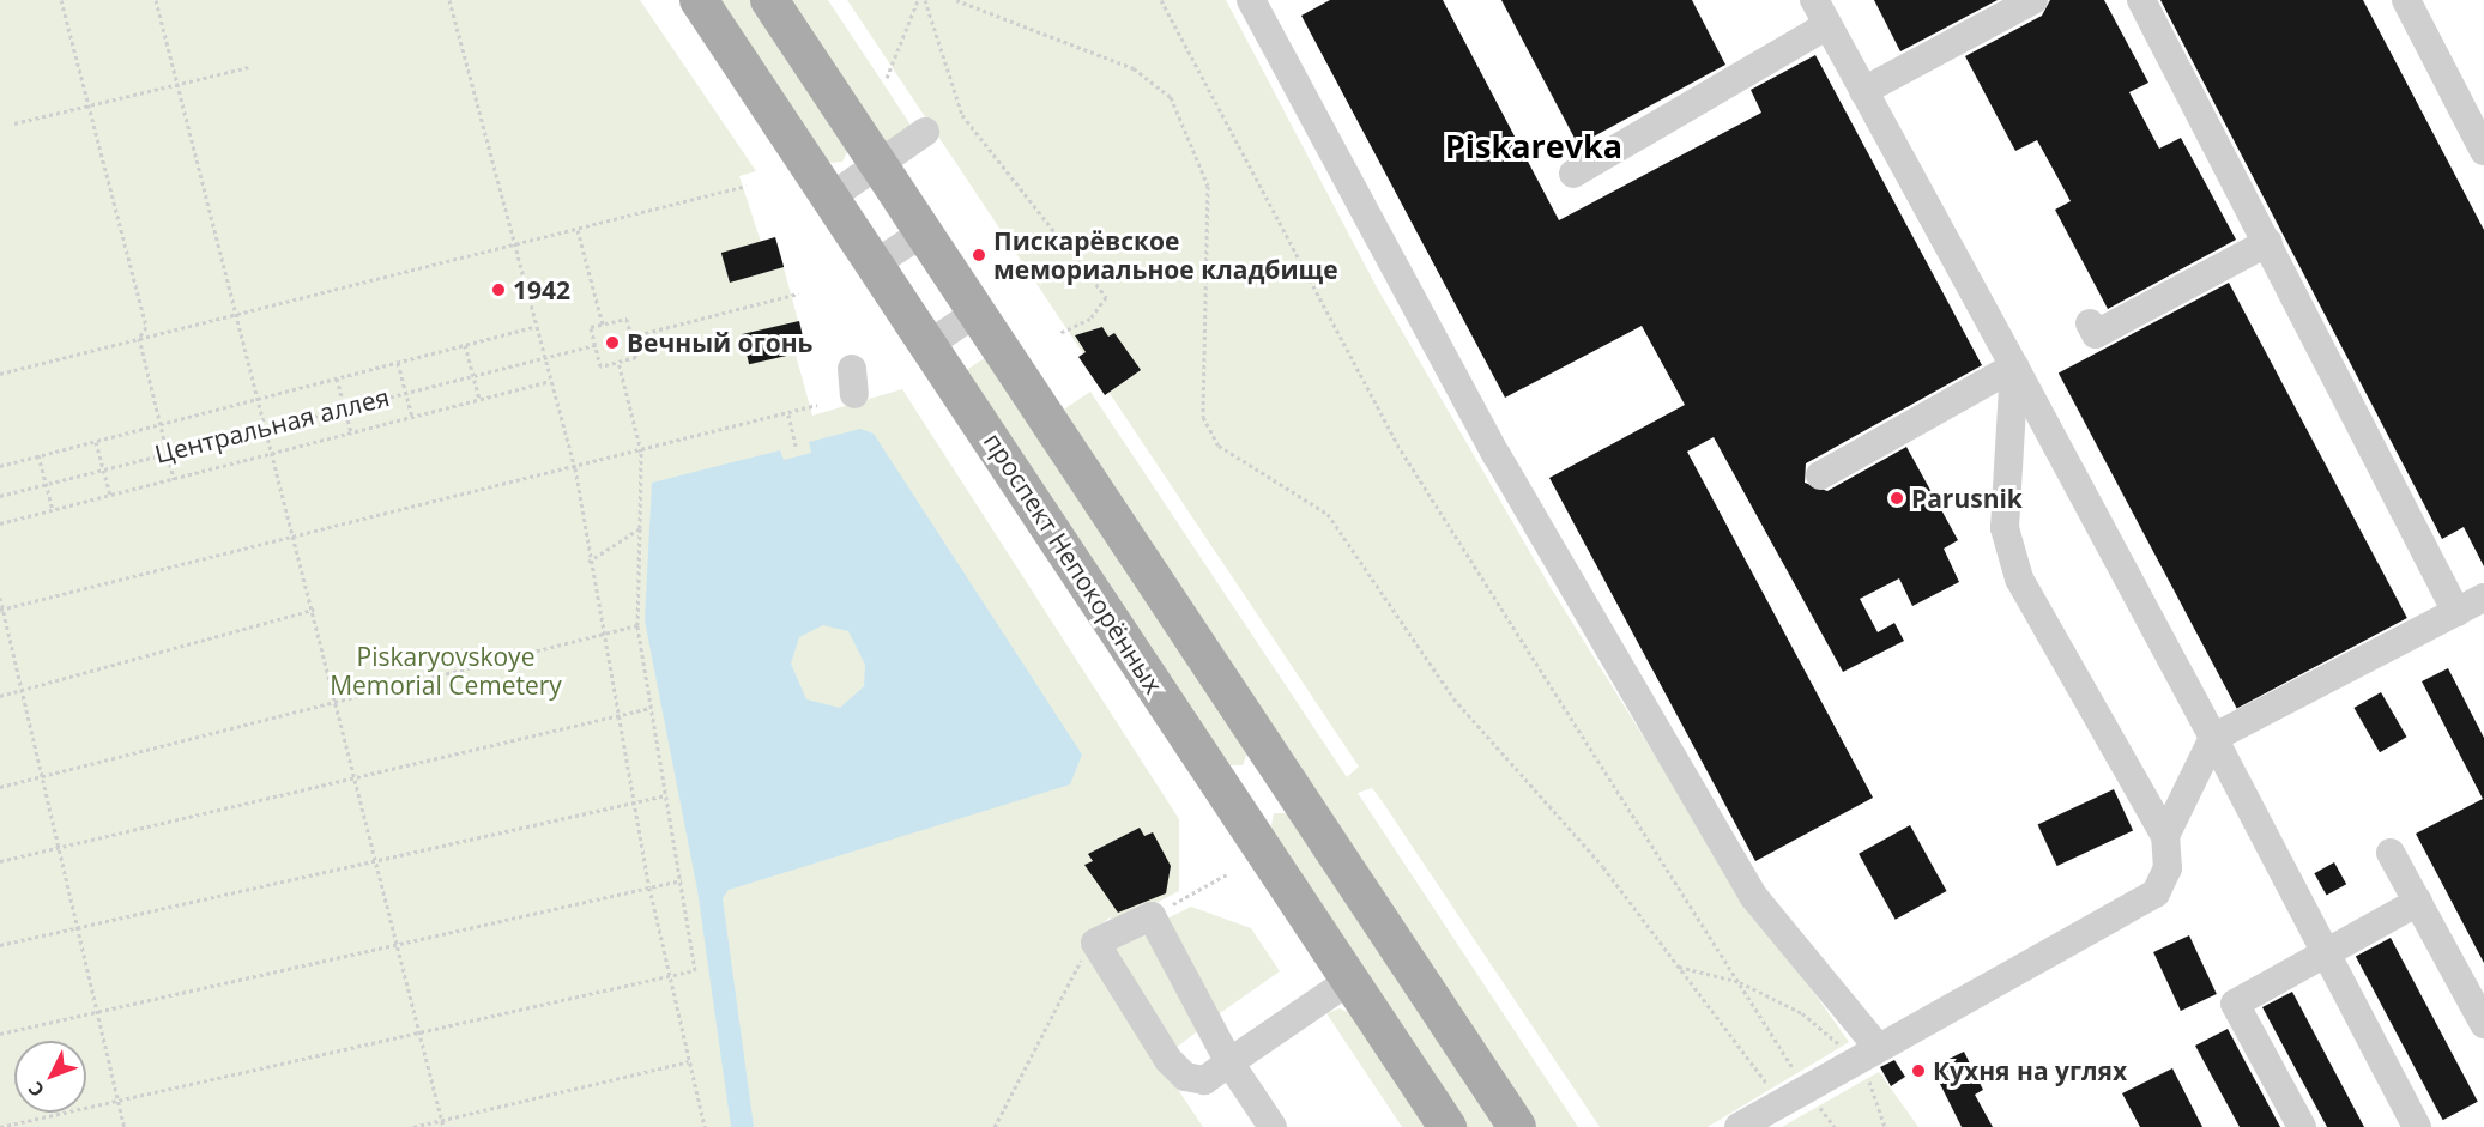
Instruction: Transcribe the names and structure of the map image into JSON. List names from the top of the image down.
{
  "streets": {
    "main road": ["проспект Непокорённых"],
    "path": ["Центральная аллея"]
  },
  "districts": ["Piskarevka"],
  "parks": ["Piskaryovskoye Memorial Cemetery"],
  "places": [
    "Пискарёвское мемориальное кладбище",
    "1942",
    "Вечный огонь",
    "Parusnik",
    "Кухня на углях"
  ],
  "north": "bottom left"
}
